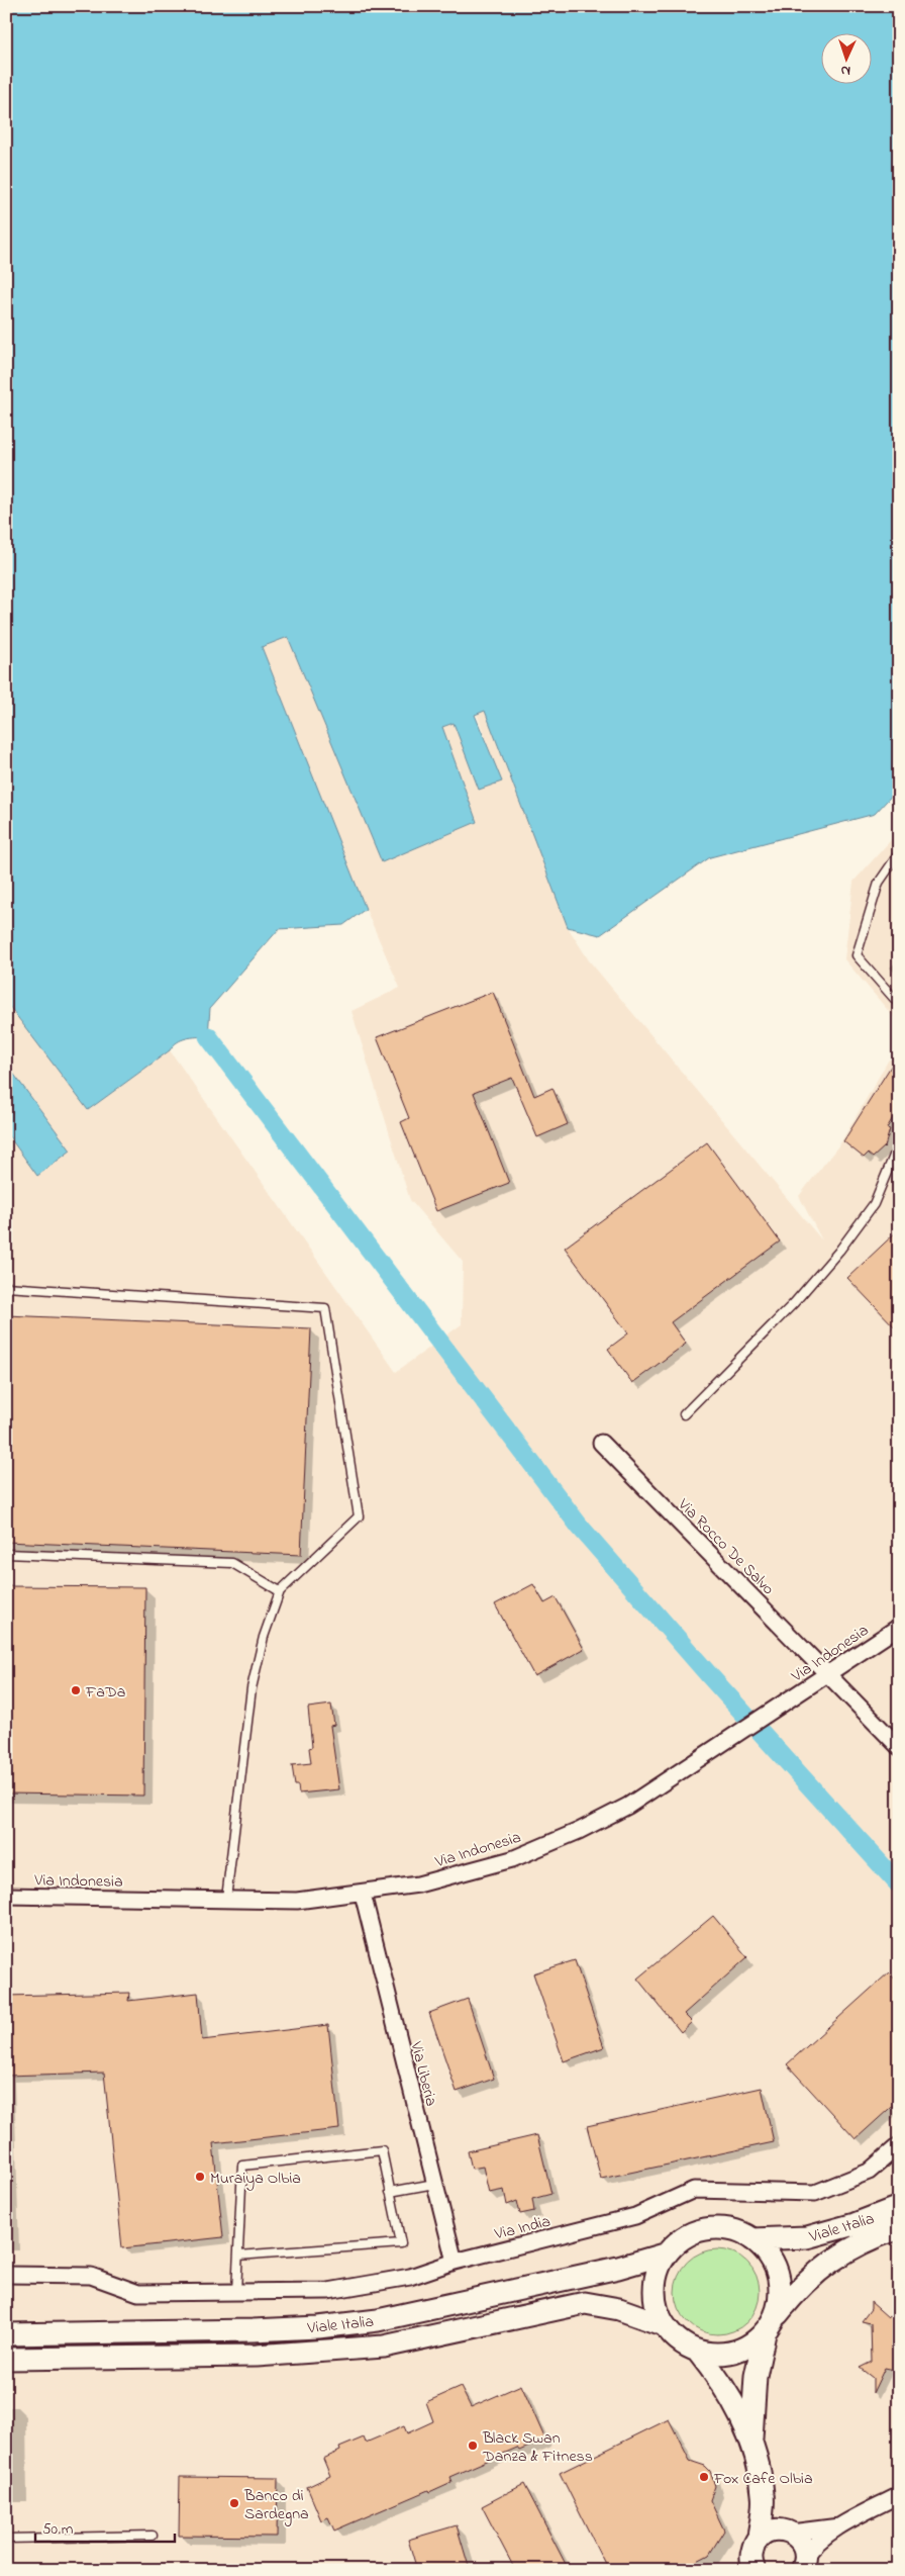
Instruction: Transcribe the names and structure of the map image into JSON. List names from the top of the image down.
{
  "streets": {
    "main road": ["Viale Italia"],
    "street": [
      "Via Rocco De Salvo",
      "Via Indonesia",
      "Via Liberia",
      "Via India"
    ]
  },
  "crossings": [
    ["Via Rocco De Salvo", "Via Indonesia"],
    ["Via Indonesia", "Via Liberia"],
    ["Via Liberia", "Via India"]
  ],
  "places": [
    "FaDa",
    "Muraiya Olbia",
    "Black Swan Danza & Fitness",
    "Fox Cafe Olbia",
    "Banco di Sardegna"
  ],
  "scale_bar": "50 m",
  "north": "bottom"
}
